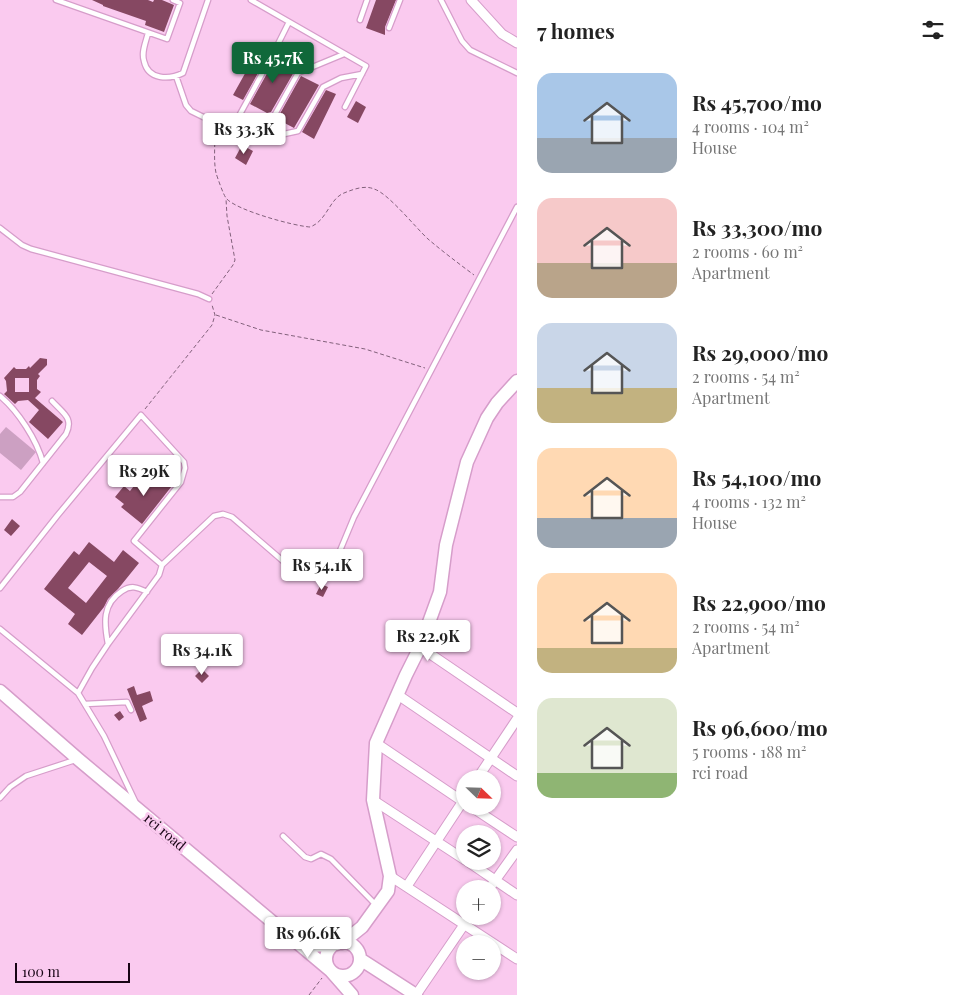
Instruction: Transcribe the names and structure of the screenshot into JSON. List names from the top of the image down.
{
  "streets": {
    "main road": ["rci road"]
  },
  "scale_bar": "100 m",
  "north": "bottom right",
  "page": {
    "heading": "7 homes",
    "price": [
      "Rs 45.7K",
      "Rs 33.3K",
      "Rs 29K",
      "Rs 54.1K",
      "Rs 22.9K",
      "Rs 34.1K",
      "Rs 96.6K"
    ],
    "list": [
      {
        "name": "Rs 45,700/mo",
        "note": "4 rooms · 104 m² · House"
      },
      {
        "name": "Rs 33,300/mo",
        "note": "2 rooms · 60 m² · Apartment"
      },
      {
        "name": "Rs 29,000/mo",
        "note": "2 rooms · 54 m² · Apartment"
      },
      {
        "name": "Rs 54,100/mo",
        "note": "4 rooms · 132 m² · House"
      },
      {
        "name": "Rs 22,900/mo",
        "note": "2 rooms · 54 m² · Apartment"
      },
      {
        "name": "Rs 96,600/mo",
        "note": "5 rooms · 188 m² · rci road"
      }
    ],
    "map_buttons": ["+", "−"],
    "scale": "100 m"
  }
}
